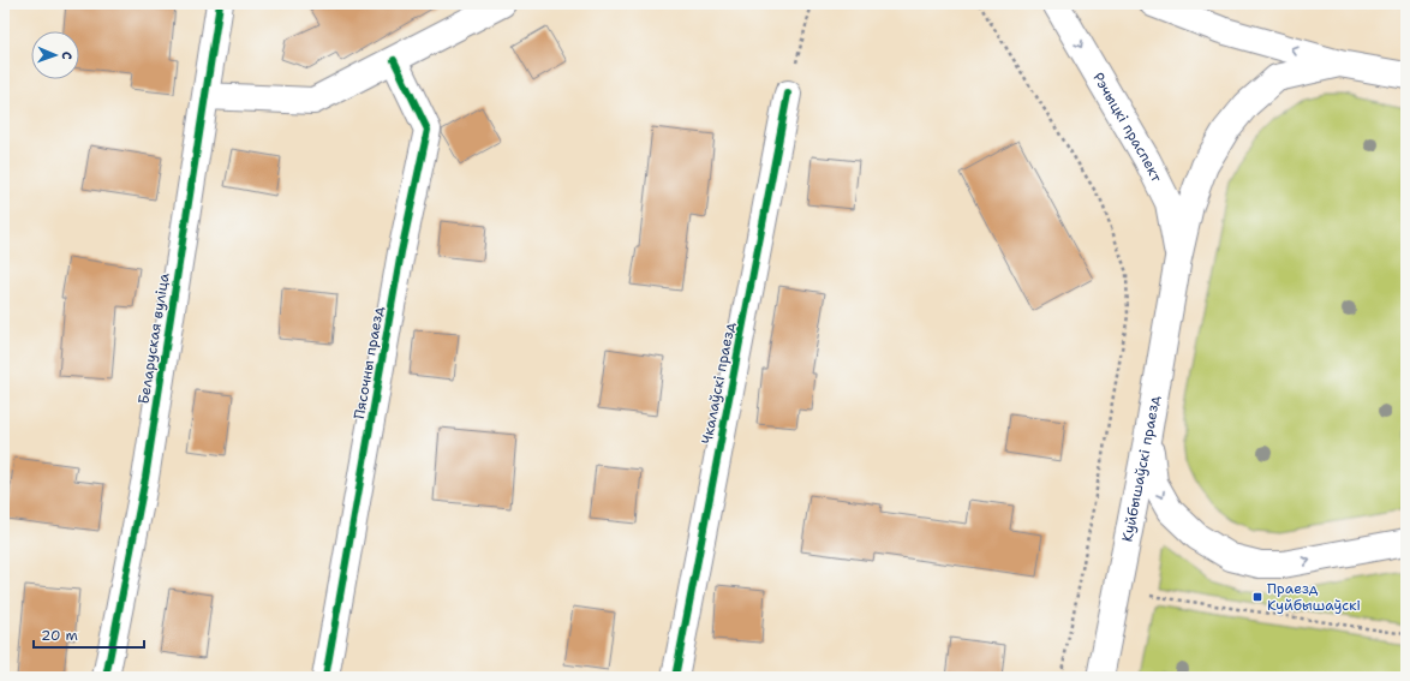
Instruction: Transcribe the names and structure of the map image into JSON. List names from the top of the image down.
{
  "streets": {
    "street": [
      "Рэчыцкі праспект",
      "Беларуская вуліца",
      "Пясочны праезд",
      "Чкалаўскі праезд",
      "Куйбышаўскі праезд"
    ]
  },
  "crossings": [
    ["Рэчыцкі праспект", "Куйбышаўскі праезд"]
  ],
  "one_way": ["Рэчыцкі праспект"],
  "places": {
    "transit": ["Праезд Куйбышаўскі"]
  },
  "scale_bar": "20 m",
  "north": "right"
}
